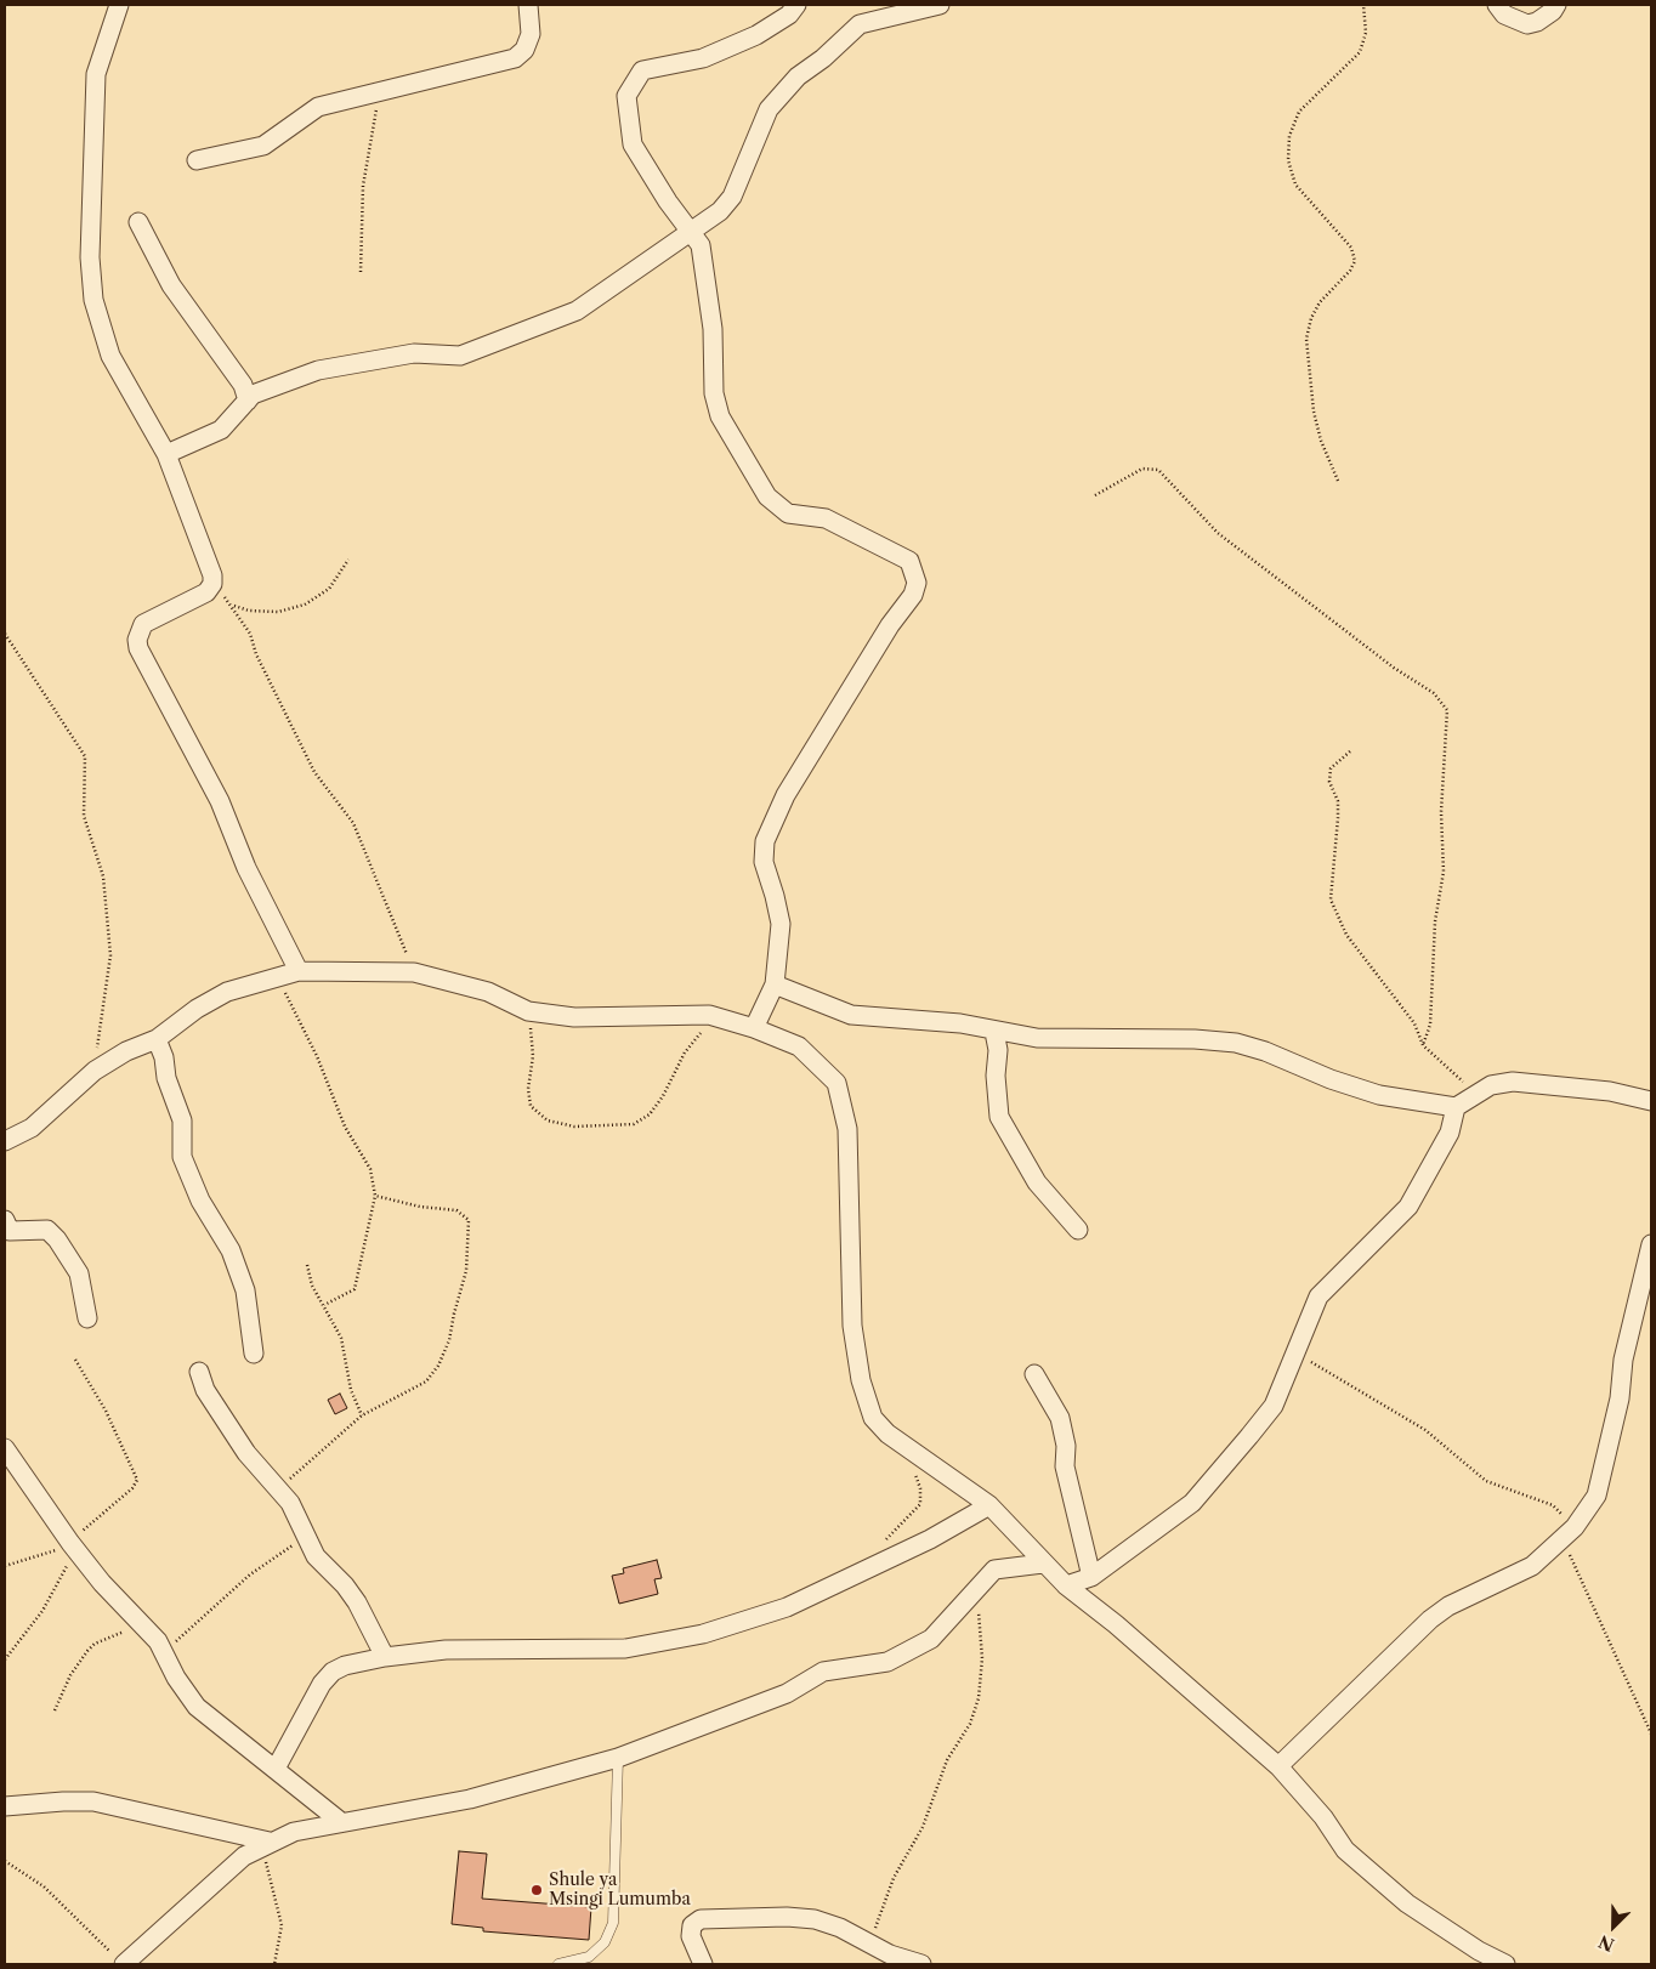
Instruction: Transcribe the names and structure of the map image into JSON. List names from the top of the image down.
{
  "places": ["Shule ya Msingi Lumumba"],
  "north": "bottom left"
}
